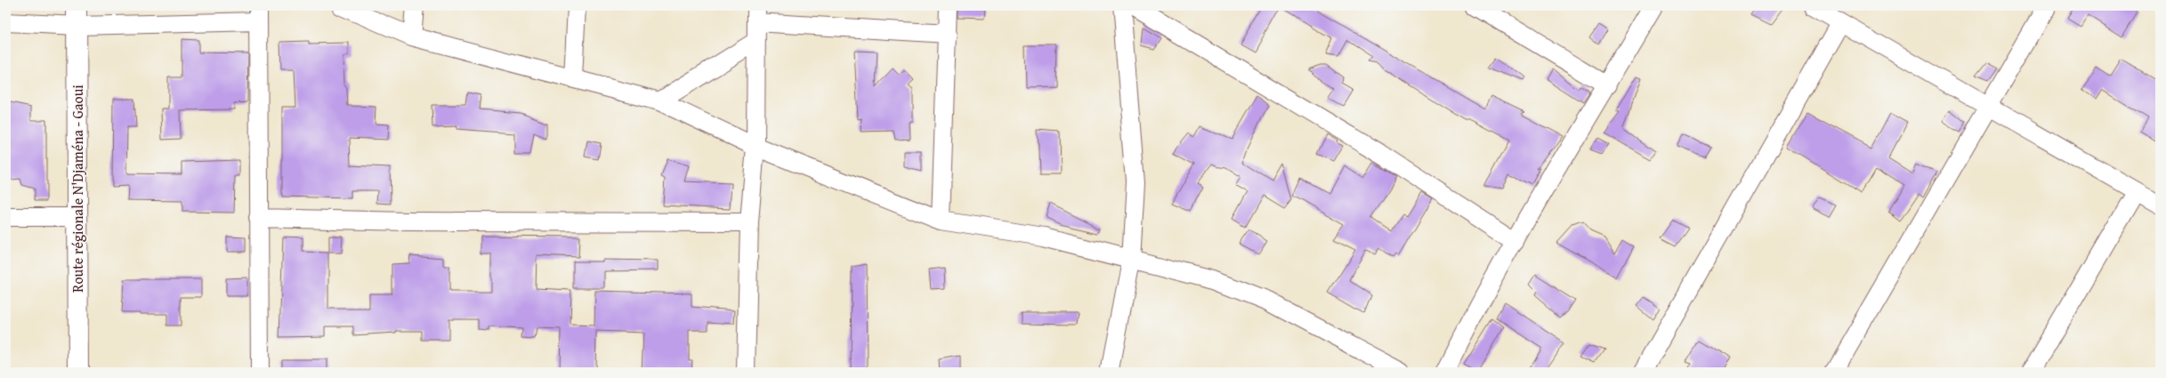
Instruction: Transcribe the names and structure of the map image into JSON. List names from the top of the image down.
{
  "streets": {
    "street": ["Route régionale N'Djaména - Gaoui"]
  }
}
